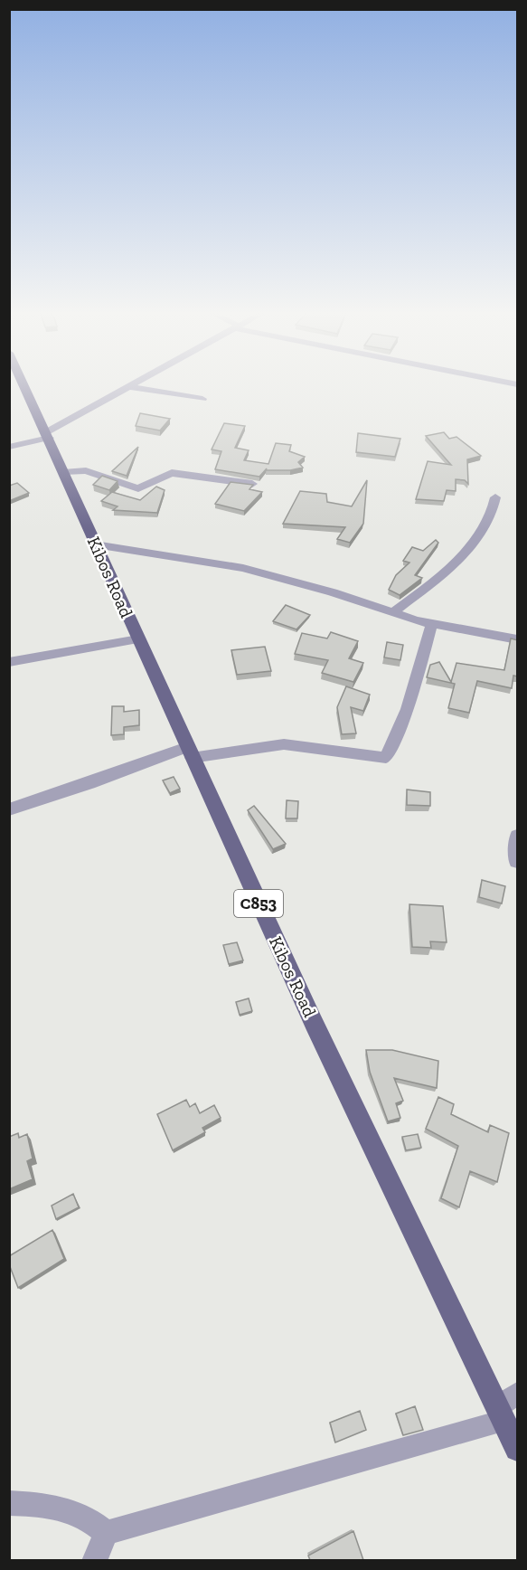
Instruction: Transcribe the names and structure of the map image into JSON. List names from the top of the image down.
{
  "streets": {
    "main road": ["Kibos Road", "C853"]
  }
}
